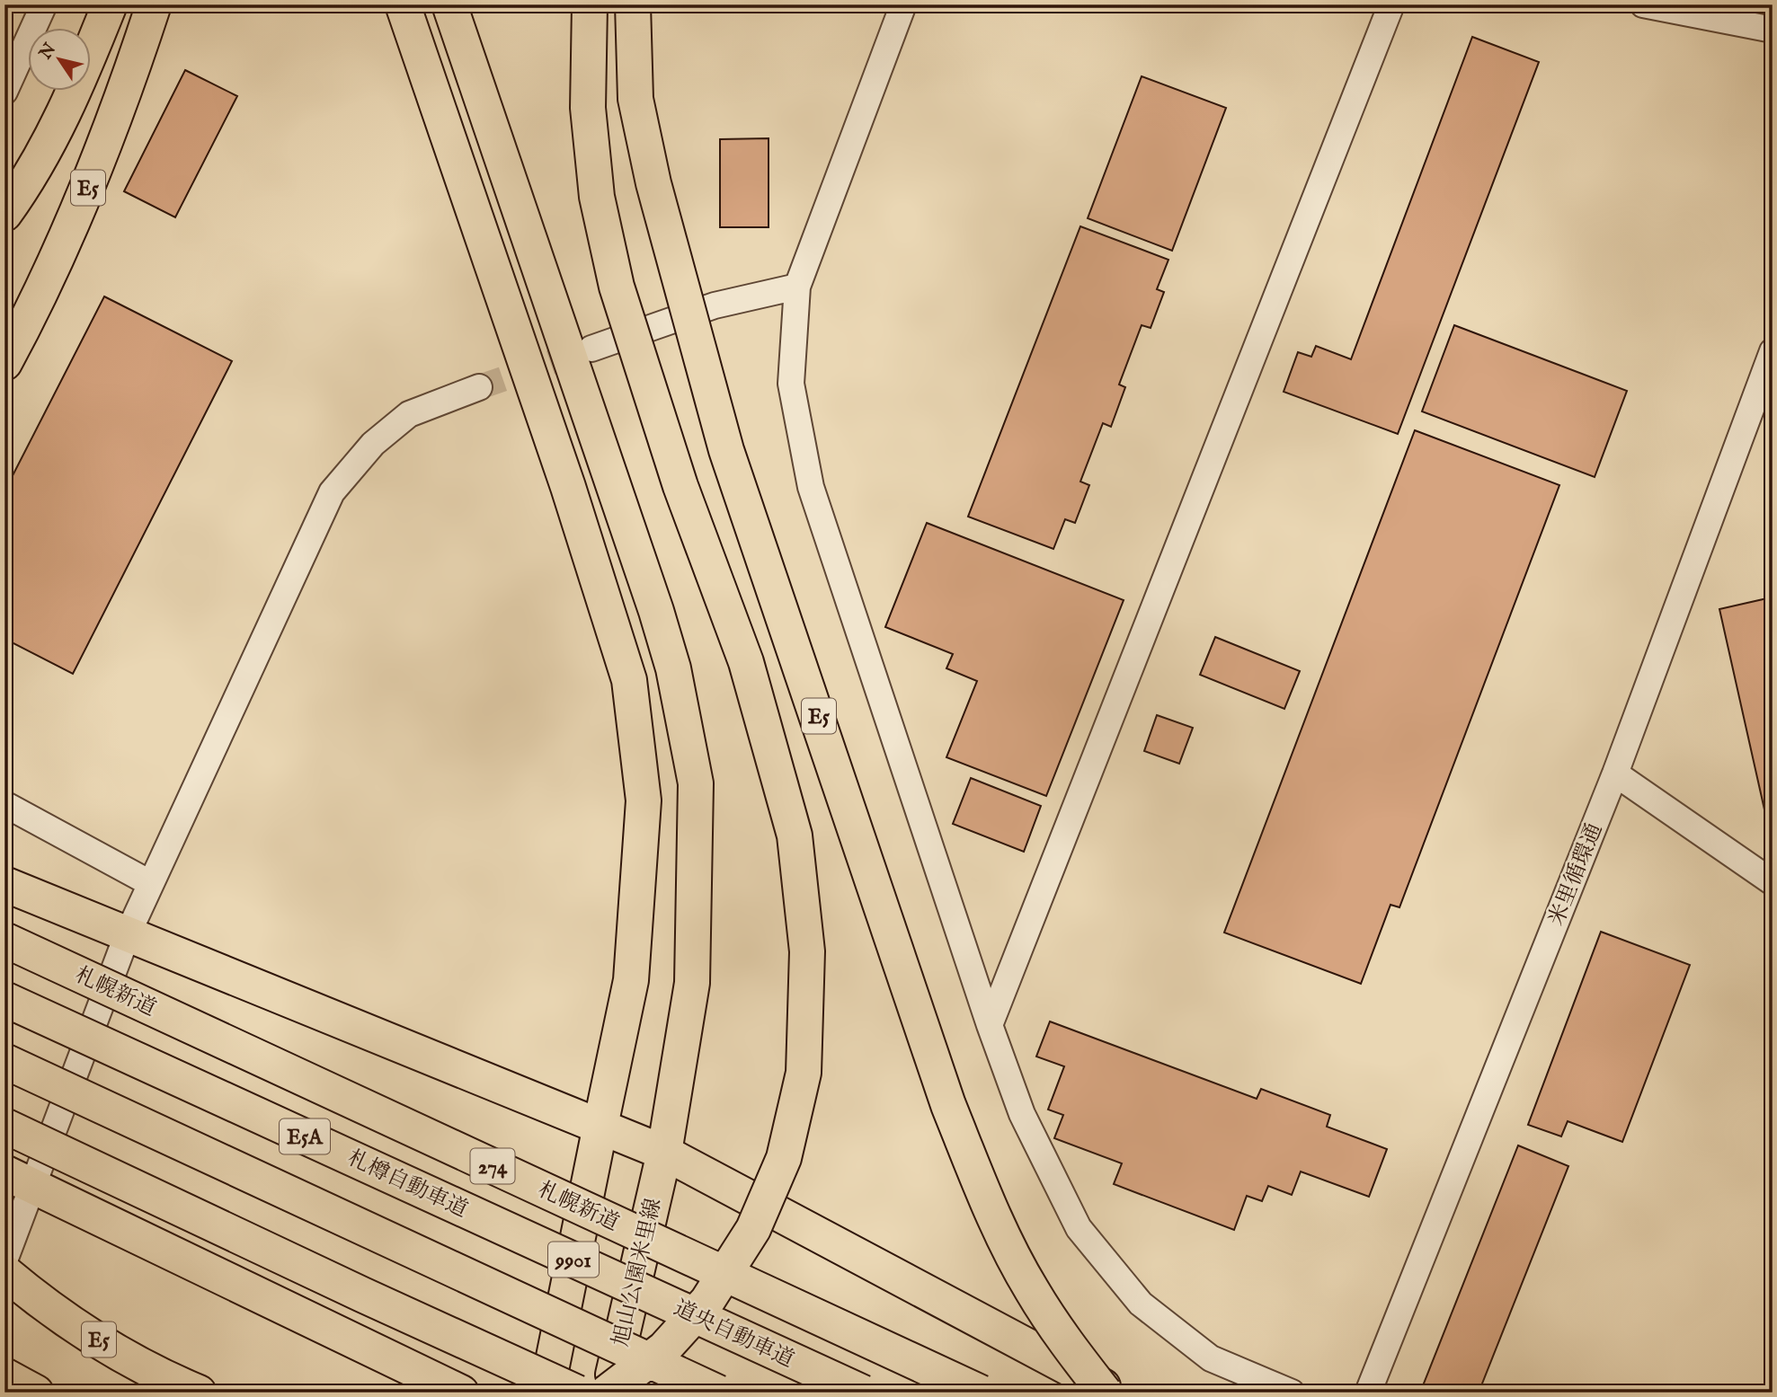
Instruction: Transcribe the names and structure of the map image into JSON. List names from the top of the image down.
{
  "streets": {
    "main road": [
      "E5",
      "札幌新道",
      "E5A",
      "274",
      "札樽自動車道",
      "9901",
      "旭山公園米里線",
      "道央自動車道"
    ],
    "street": ["米里循環通"]
  },
  "crossings": [
    ["札樽自動車道", "道央自動車道"]
  ],
  "north": "top left"
}
